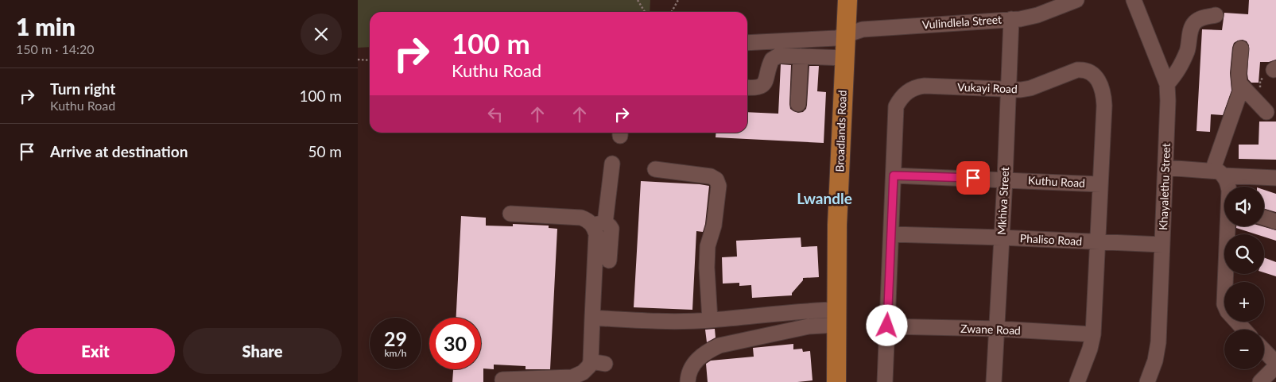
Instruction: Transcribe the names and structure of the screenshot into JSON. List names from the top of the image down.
{
  "streets": {
    "main road": ["Broadlands Road"],
    "street": [
      "Vulindlela Street",
      "Vukayi Road",
      "Kuthu Road",
      "Khayalethu Street",
      "Mkhiva Street",
      "Phaliso Road",
      "Zwane Road"
    ]
  },
  "crossings": [
    ["Vulindlela Street", "Broadlands Road"],
    ["Vulindlela Street", "Mkhiva Street"],
    ["Vukayi Road", "Kuthu Road"],
    ["Vukayi Road", "Mkhiva Street"],
    ["Vukayi Road", "Phaliso Road"],
    ["Vukayi Road", "Zwane Road"],
    ["Kuthu Road", "Mkhiva Street"],
    ["Khayalethu Street", "Phaliso Road"],
    ["Mkhiva Street", "Phaliso Road"],
    ["Mkhiva Street", "Zwane Road"]
  ],
  "districts": ["Lwandle"],
  "page": {
    "heading": ["1 min", "150 m · 14:20"],
    "turn": ["100 m", "Kuthu Road"],
    "list": [
      {
        "name": "Turn right",
        "note": "Kuthu Road",
        "value": "100 m"
      },
      {
        "name": "Arrive at destination",
        "value": "50 m"
      }
    ],
    "map_buttons": ["+", "−"],
    "speed": "29 km/h",
    "limit": "30",
    "buttons": ["Exit", "Share"]
  }
}
